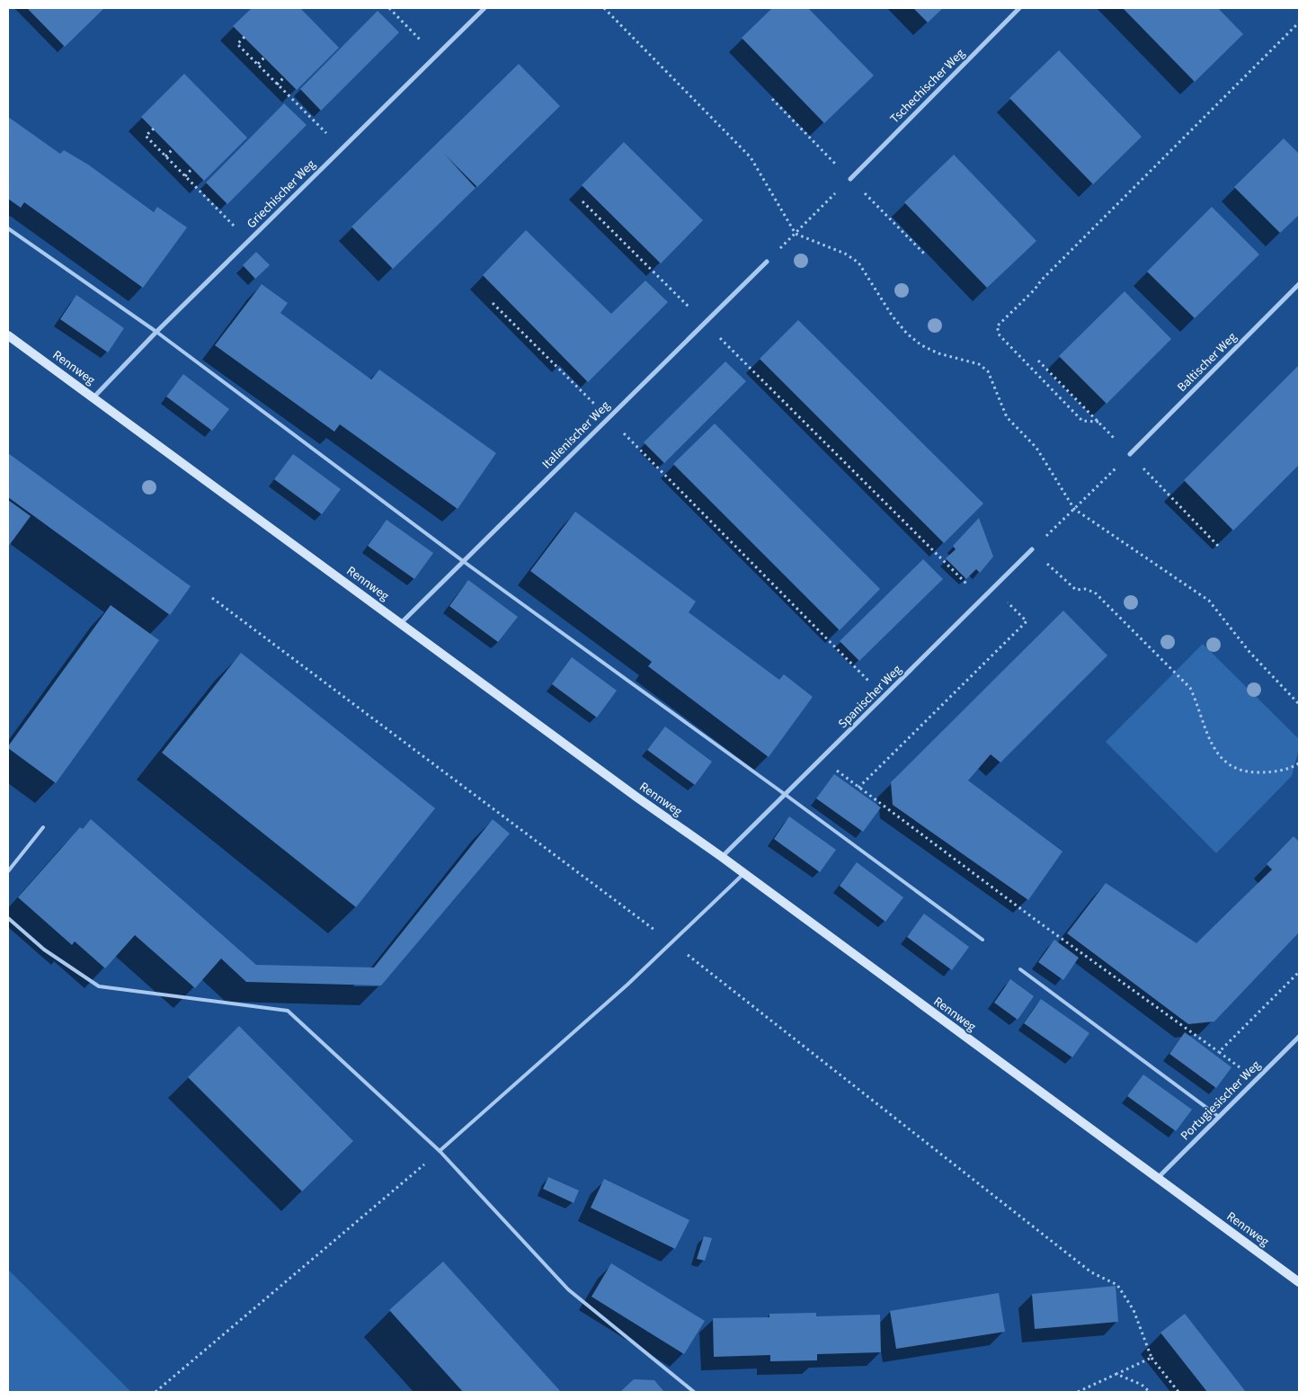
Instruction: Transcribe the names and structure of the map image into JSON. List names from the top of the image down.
{
  "streets": {
    "street": [
      "Tschechischer Weg",
      "Griechischer Weg",
      "Baltischer Weg",
      "Rennweg",
      "Italienischer Weg",
      "Spanischer Weg",
      "Portugiesischer Weg"
    ]
  },
  "crossings": [
    ["Griechischer Weg", "Rennweg"],
    ["Rennweg", "Italienischer Weg"],
    ["Rennweg", "Spanischer Weg"],
    ["Rennweg", "Portugiesischer Weg"]
  ]
}
